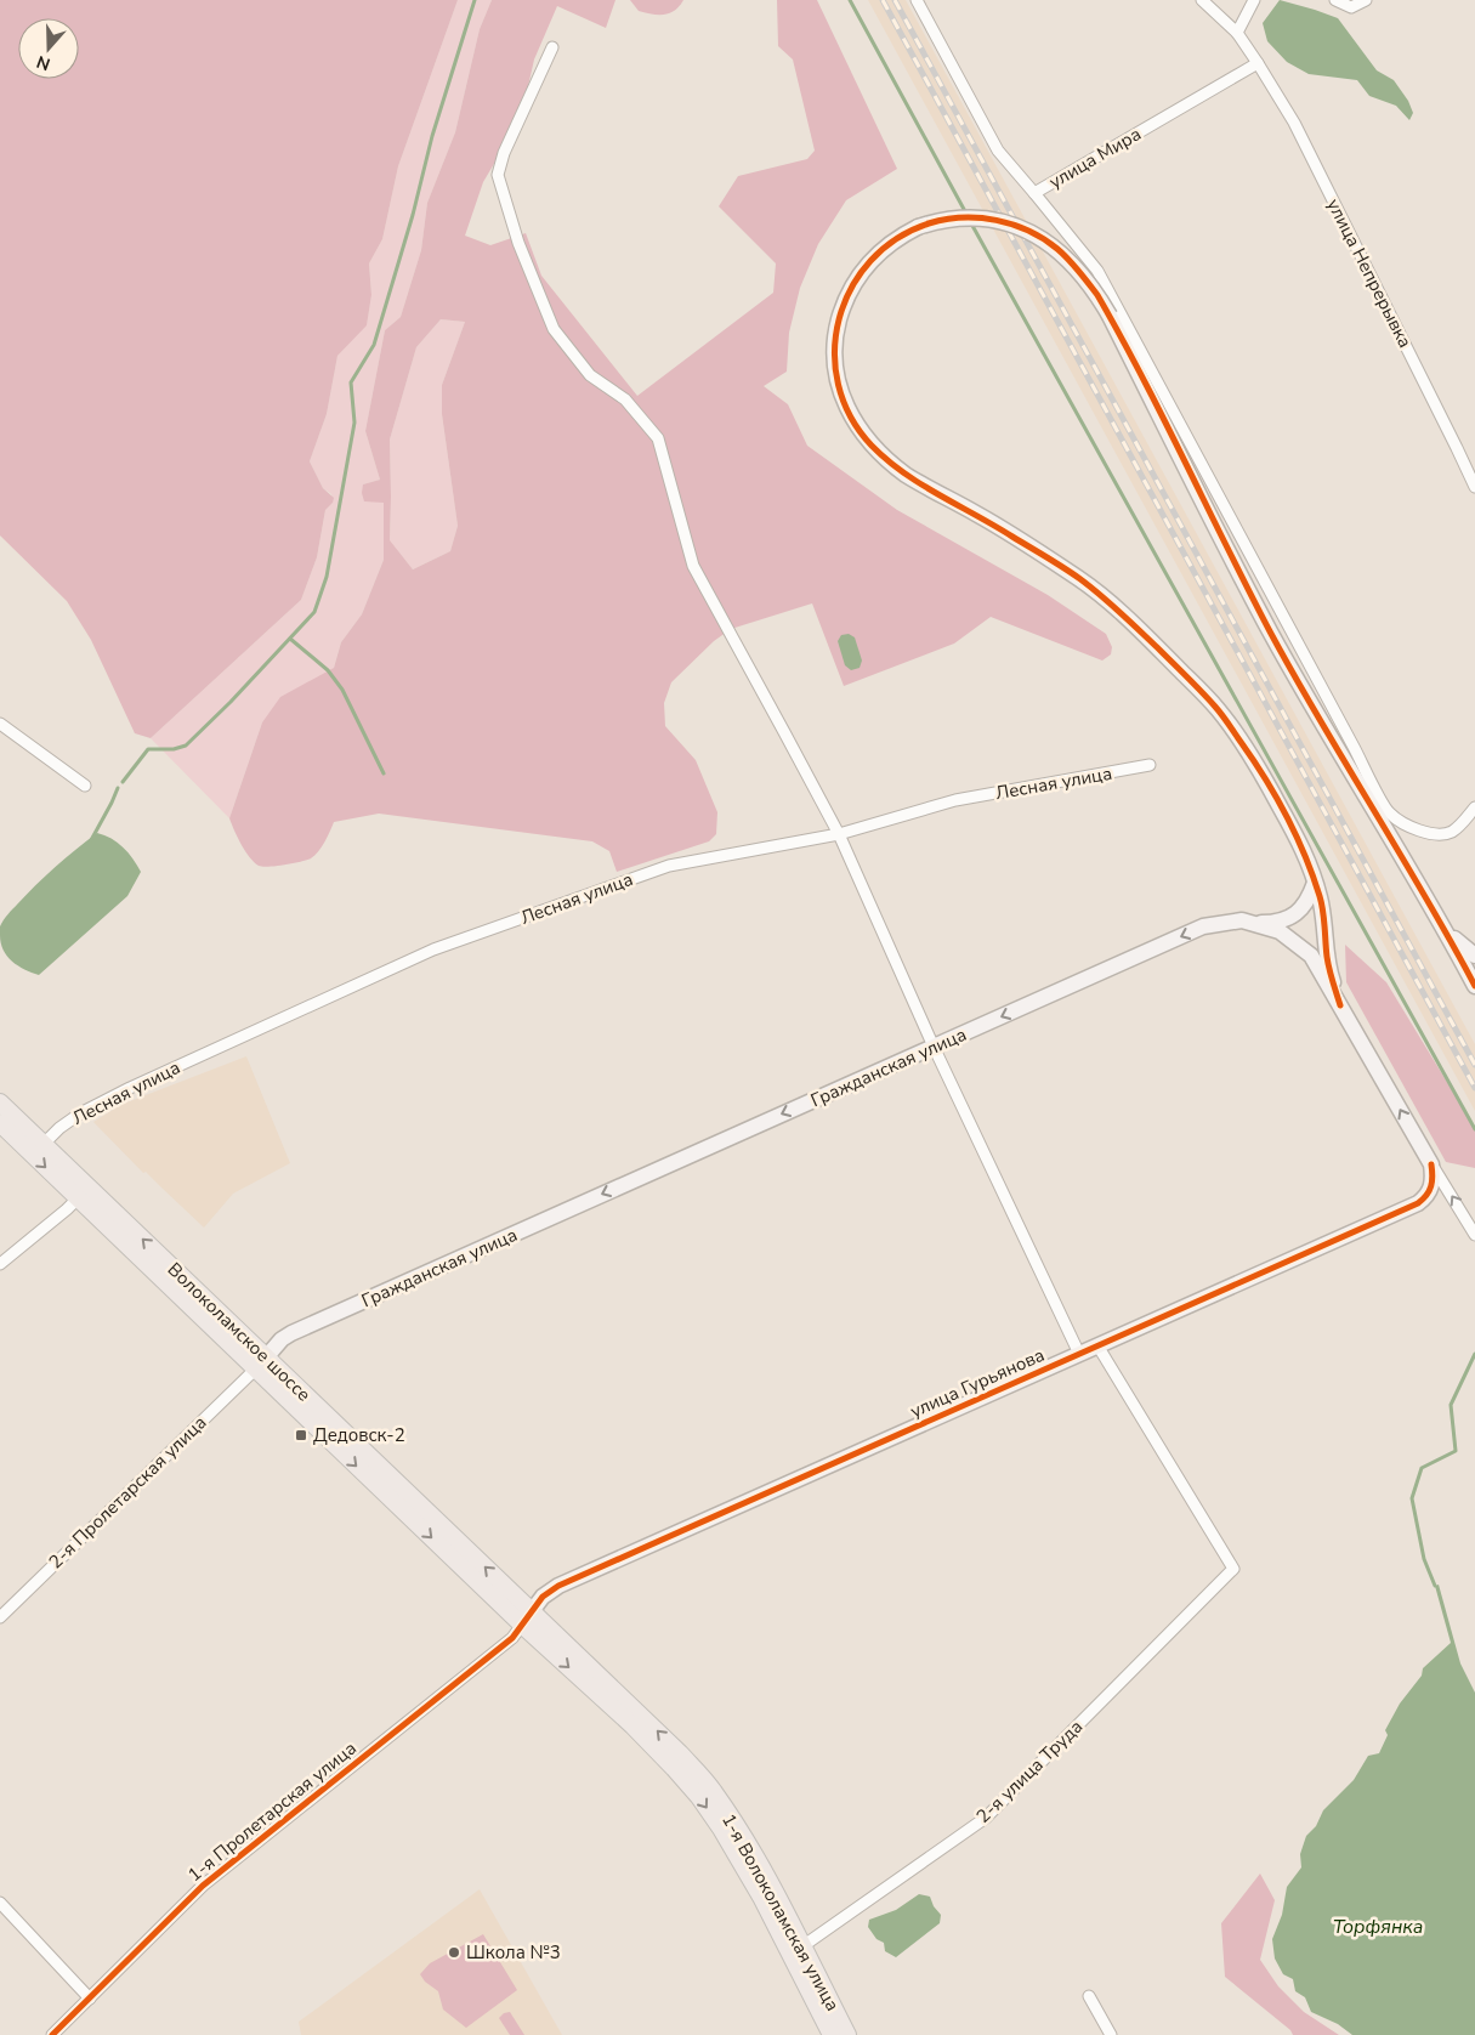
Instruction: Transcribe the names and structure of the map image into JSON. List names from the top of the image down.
{
  "streets": {
    "main road": ["Волоколамское шоссе", "1-я Волоколамская улица"],
    "street": [
      "улица Мира",
      "улица Непрерывка",
      "Лесная улица",
      "Гражданская улица",
      "улица Гурьянова",
      "2-я Пролетарская улица",
      "2-я улица Труда",
      "1-я Пролетарская улица"
    ]
  },
  "crossings": [
    ["улица Мира", "улица Непрерывка"],
    ["Лесная улица", "Волоколамское шоссе"],
    ["Гражданская улица", "Волоколамское шоссе"],
    ["Гражданская улица", "улица Гурьянова"],
    ["Гражданская улица", "2-я Пролетарская улица"],
    ["Волоколамское шоссе", "улица Гурьянова"],
    ["Волоколамское шоссе", "2-я Пролетарская улица"],
    ["Волоколамское шоссе", "1-я Пролетарская улица"],
    ["Волоколамское шоссе", "1-я Волоколамская улица"],
    ["улица Гурьянова", "2-я улица Труда"],
    ["улица Гурьянова", "1-я Пролетарская улица"],
    ["улица Гурьянова", "1-я Волоколамская улица"],
    ["2-я улица Труда", "1-я Волоколамская улица"],
    ["1-я Пролетарская улица", "1-я Волоколамская улица"]
  ],
  "one_way": ["Гражданская улица"],
  "water": ["Торфянка"],
  "places": {
    "transit": ["Дедовск-2"],
    "other": ["Школа №3"]
  },
  "north": "bottom"
}
